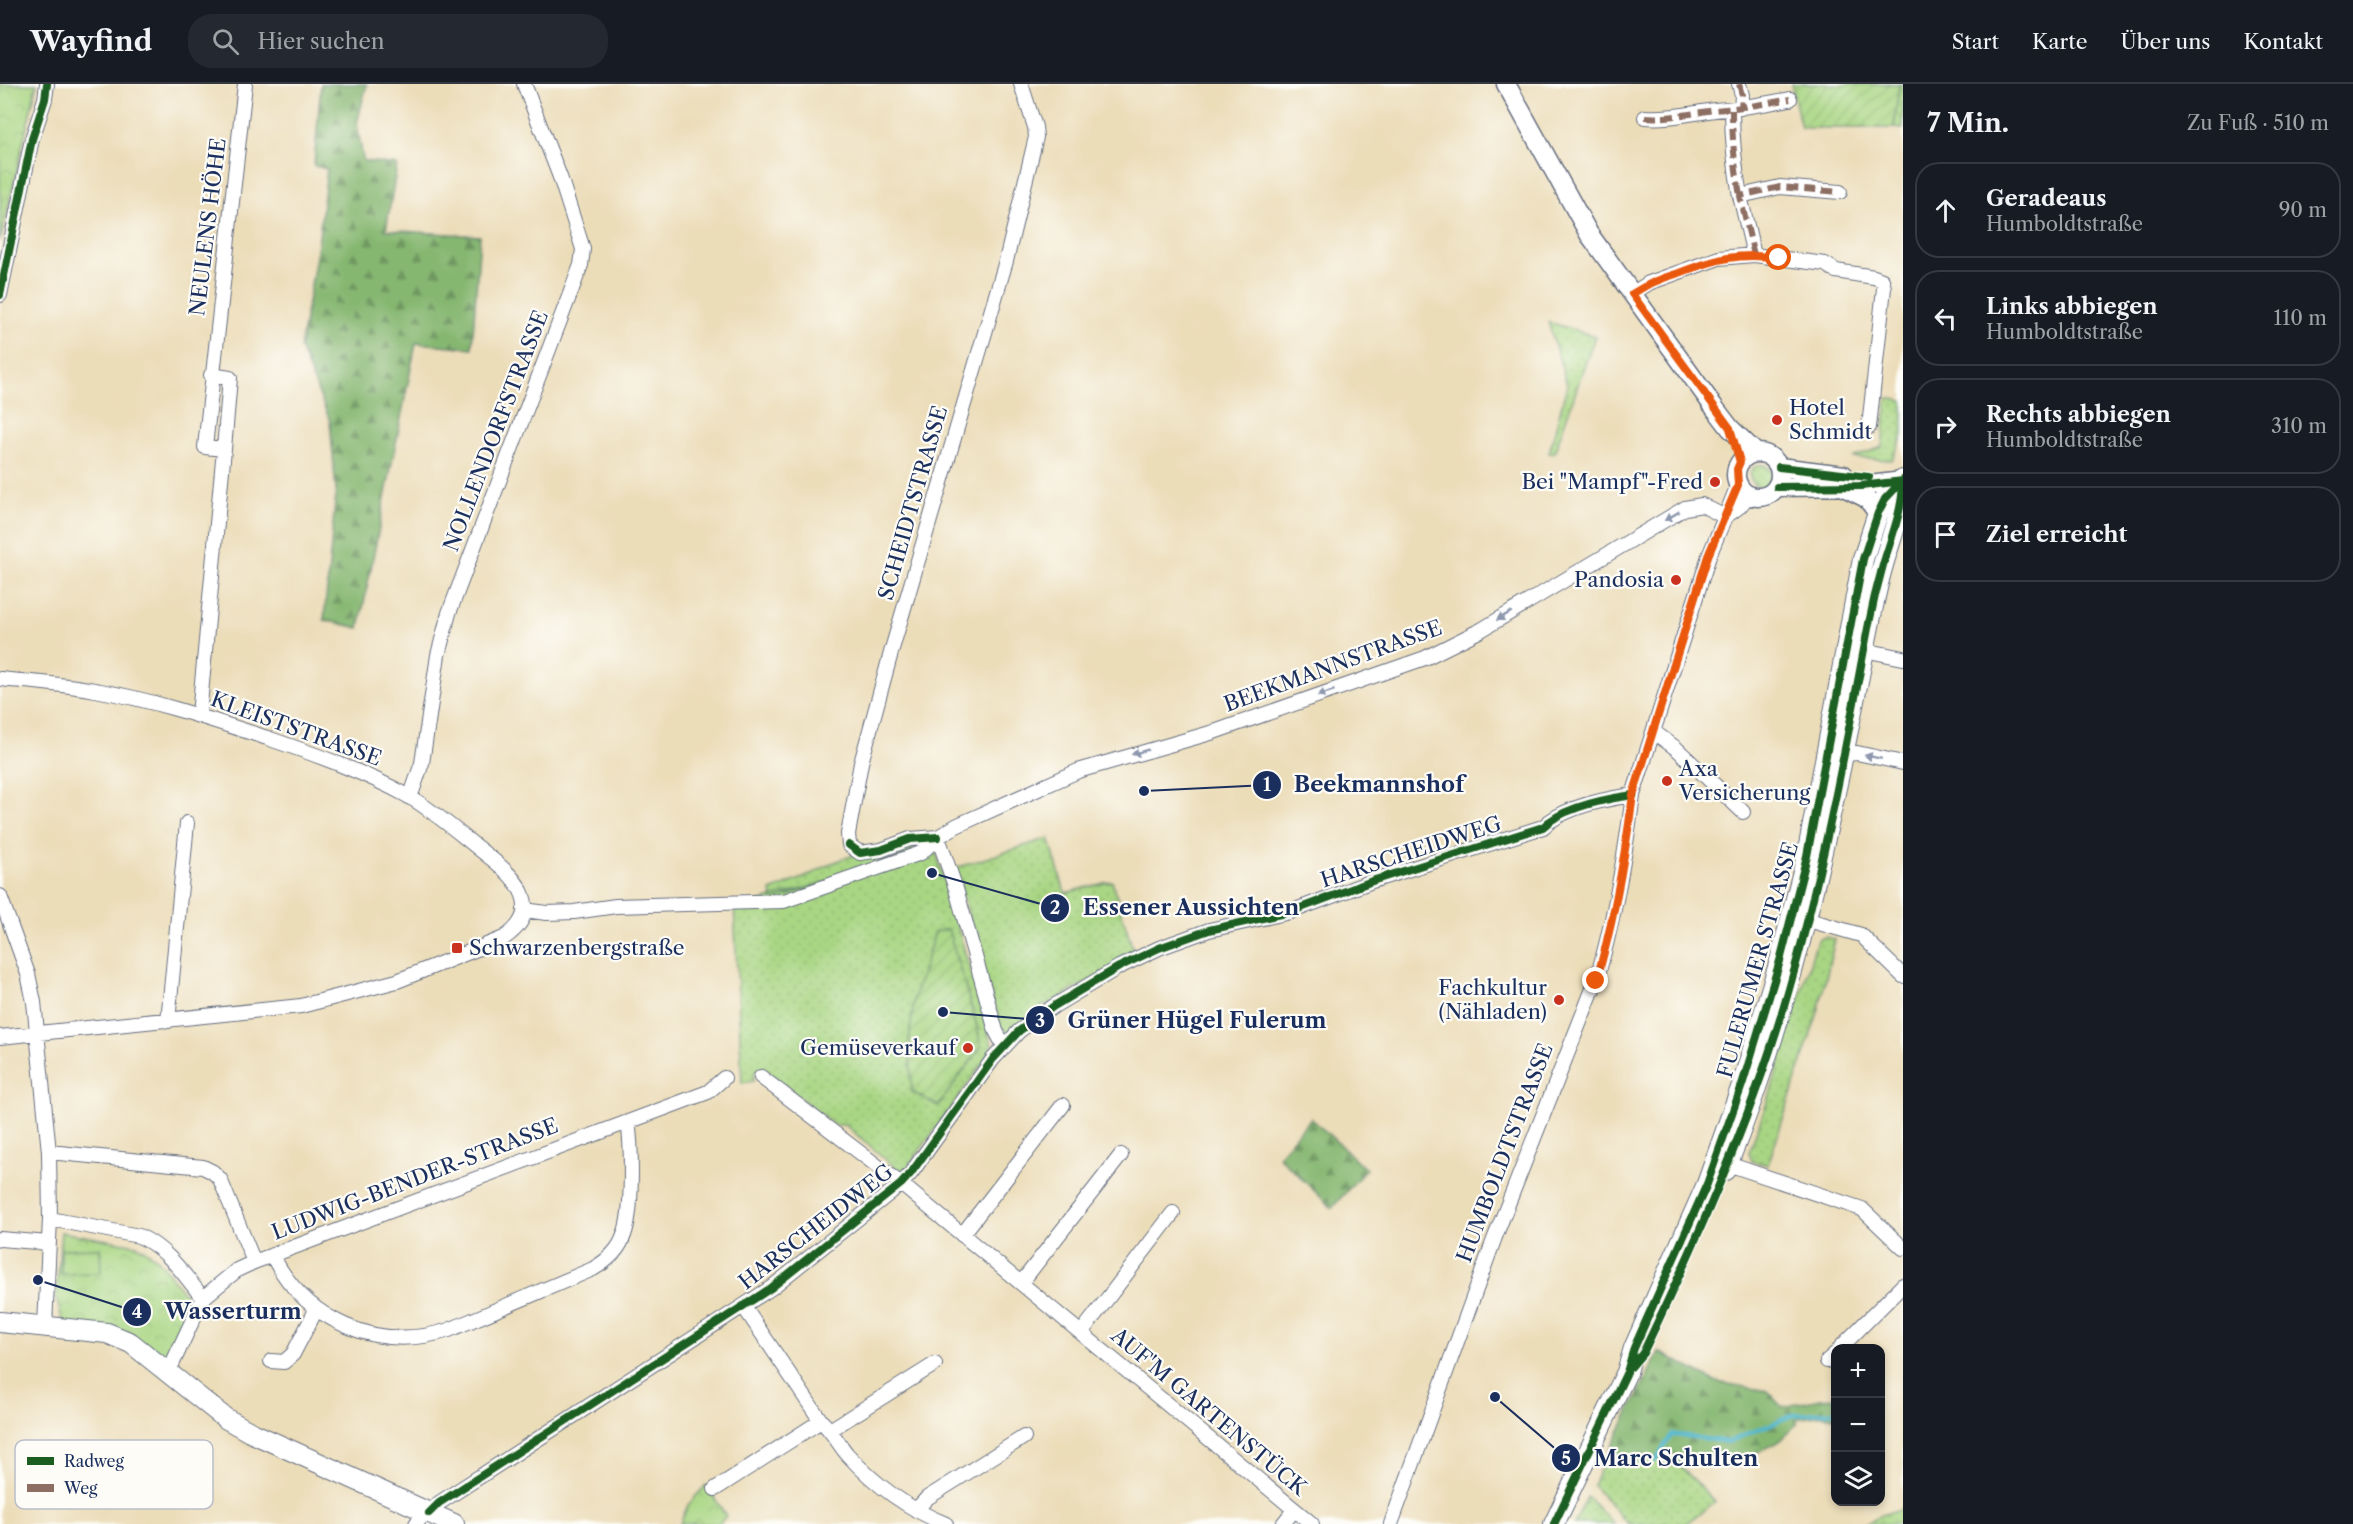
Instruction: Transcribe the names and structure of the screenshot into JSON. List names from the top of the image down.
{
  "streets": {
    "main road": ["FULERUMER STRASSE"],
    "street": [
      "NEULENS HÖHE",
      "NOLLENDORFSTRASSE",
      "SCHEIDTSTRASSE",
      "BEEKMANNSTRASSE",
      "KLEISTSTRASSE",
      "HARSCHEIDWEG",
      "HUMBOLDTSTRASSE",
      "LUDWIG-BENDER-STRASSE",
      "AUF'M GARTENSTÜCK"
    ]
  },
  "crossings": [
    ["NEULENS HÖHE", "KLEISTSTRASSE"],
    ["NOLLENDORFSTRASSE", "KLEISTSTRASSE"],
    ["SCHEIDTSTRASSE", "BEEKMANNSTRASSE"],
    ["BEEKMANNSTRASSE", "KLEISTSTRASSE"],
    ["BEEKMANNSTRASSE", "HUMBOLDTSTRASSE"],
    ["HARSCHEIDWEG", "HUMBOLDTSTRASSE"],
    ["HARSCHEIDWEG", "AUF'M GARTENSTÜCK"]
  ],
  "one_way": ["BEEKMANNSTRASSE"],
  "places": {
    "other": [
      "Hotel Schmidt",
      "Bei \"Mampf\"-Fred",
      "Pandosia",
      "Axa Versicherung",
      "Beekmannshof",
      "Essener Aussichten",
      "Fachkultur (Nähladen)",
      "Grüner Hügel Fulerum",
      "Gemüseverkauf",
      "Wasserturm",
      "Marc Schulten"
    ],
    "transit": ["Schwarzenbergstraße"]
  },
  "legend": ["Radweg", "Weg"],
  "page": {
    "header": "Wayfind",
    "search": "Hier suchen",
    "nav": [
      "Start",
      "Karte",
      "Über uns",
      "Kontakt"
    ],
    "heading": ["7 Min.", "Zu Fuß · 510 m"],
    "list": [
      ["Geradeaus", "Humboldtstraße", "90 m"],
      ["Links abbiegen", "Humboldtstraße", "110 m"],
      ["Rechts abbiegen", "Humboldtstraße", "310 m"],
      "Ziel erreicht"
    ],
    "map_buttons": ["+", "−"]
  }
}
